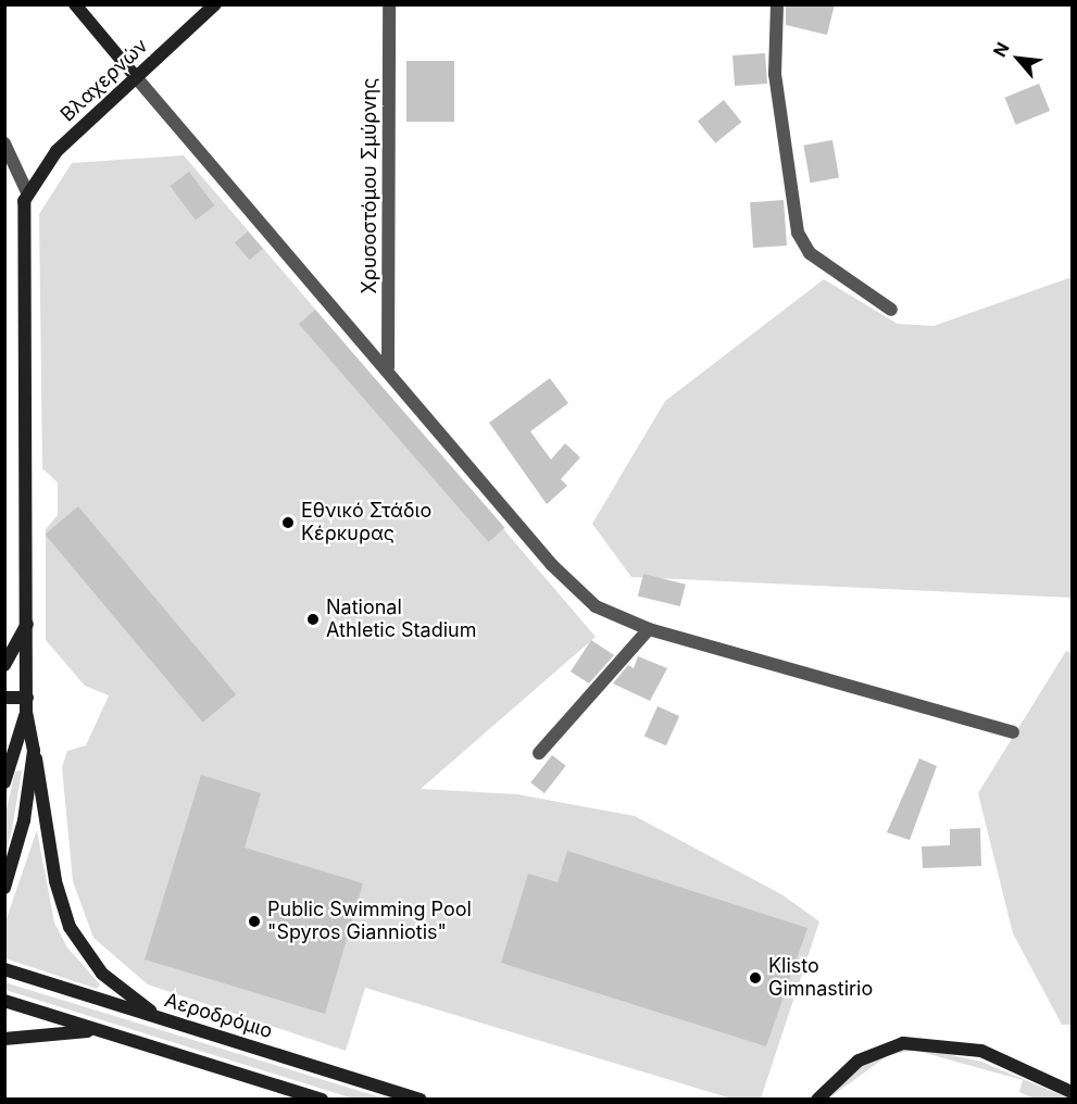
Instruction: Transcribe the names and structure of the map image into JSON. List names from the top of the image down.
{
  "streets": {
    "main road": ["Βλαχερνών", "Αεροδρόμιο"],
    "street": ["Χρυσοστόμου Σμύρνης"]
  },
  "places": [
    "Εθνικό Στάδιο Κέρκυρας",
    "National Athletic Stadium",
    "Public Swimming Pool \"Spyros Gianniotis\"",
    "Klisto Gimnastirio"
  ],
  "north": "top left"
}
